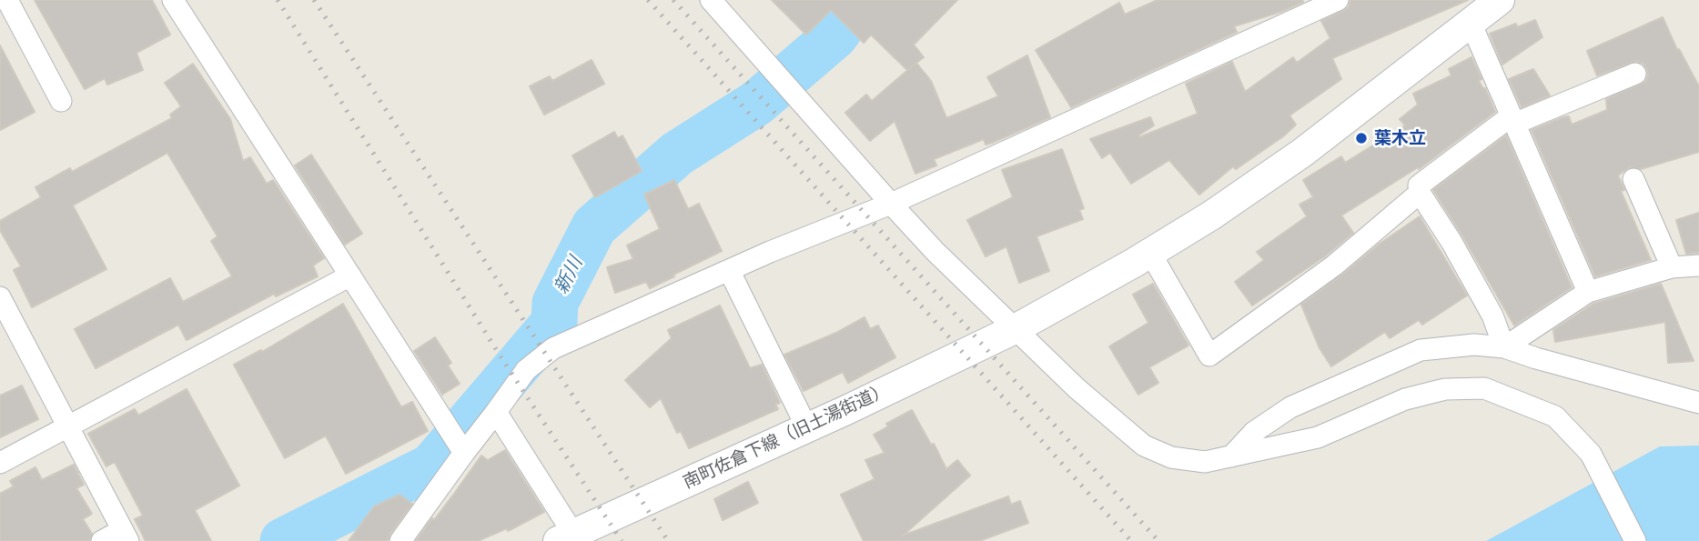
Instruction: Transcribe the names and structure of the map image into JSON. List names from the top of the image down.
{
  "streets": {
    "street": ["南町佐倉下線（旧土湯街道）"]
  },
  "water": ["新川"],
  "places": ["葉木立"]
}
